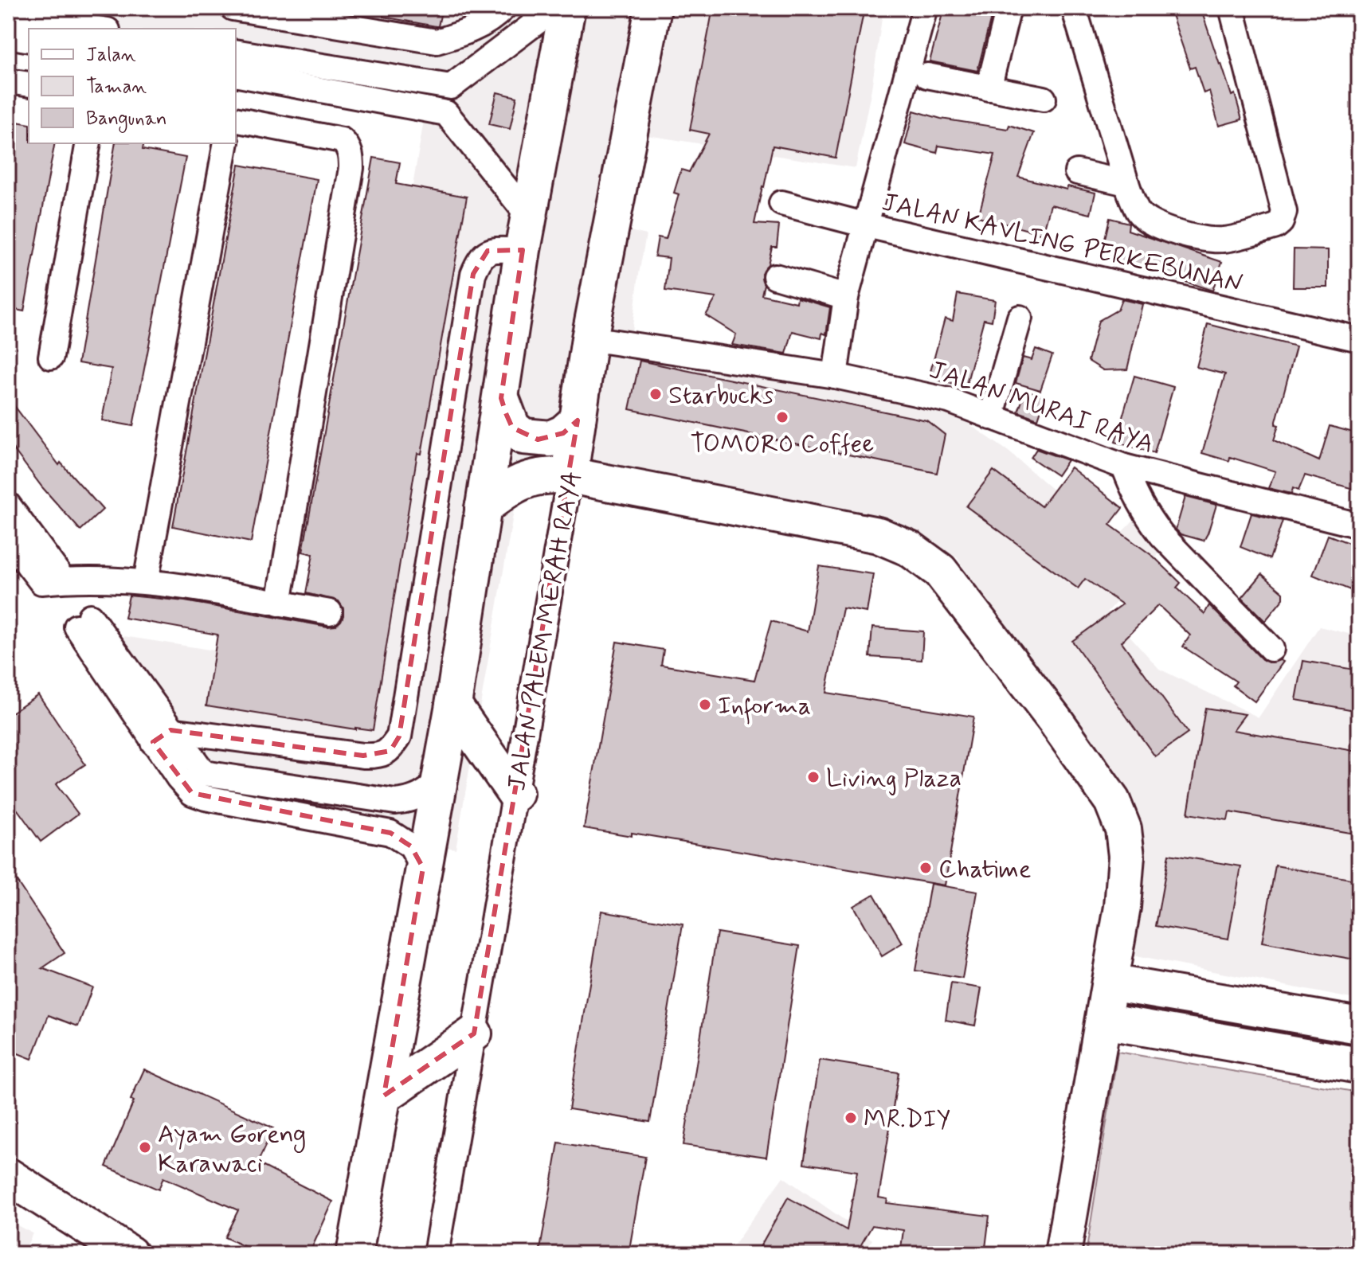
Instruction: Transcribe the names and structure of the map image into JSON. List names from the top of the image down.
{
  "streets": {
    "street": ["JALAN KAVLING PERKEBUNAN", "JALAN MURAI RAYA", "JALAN PALEM MERAH RAYA"]
  },
  "crossings": [
    ["JALAN KAVLING PERKEBUNAN", "JALAN MURAI RAYA"],
    ["JALAN MURAI RAYA", "JALAN PALEM MERAH RAYA"]
  ],
  "places": [
    "Starbucks",
    "TOMORO Coffee",
    "Informa",
    "Living Plaza",
    "Chatime",
    "MR.DIY",
    "Ayam Goreng Karawaci"
  ],
  "legend": ["Jalan", "Taman", "Bangunan"]
}
